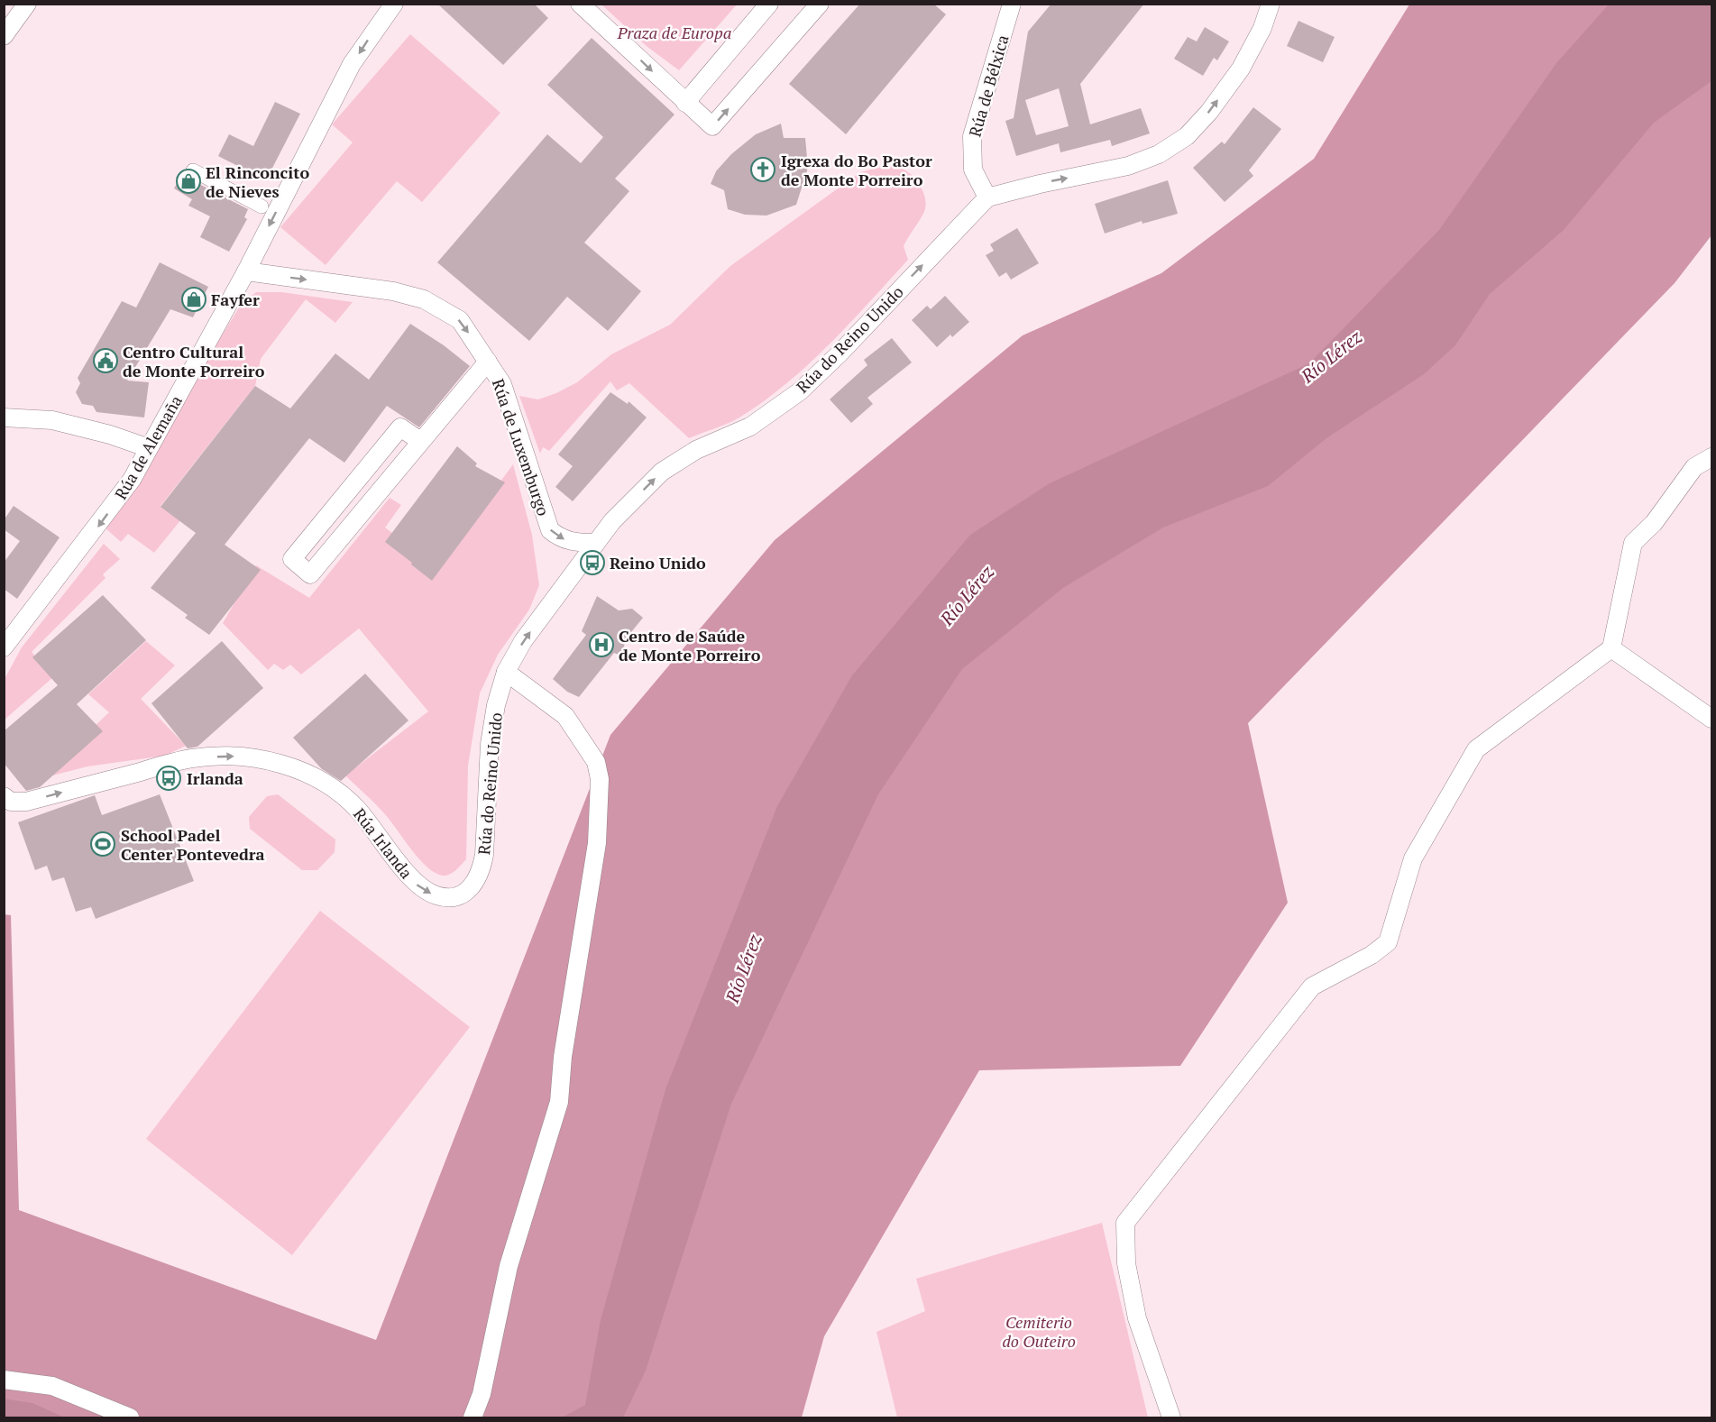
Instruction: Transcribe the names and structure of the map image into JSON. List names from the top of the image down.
{
  "streets": {
    "street": [
      "Rúa de Bélxica",
      "Rúa do Reino Unido",
      "Rúa de Alemaña",
      "Rúa de Luxemburgo",
      "Rúa Irlanda"
    ]
  },
  "crossings": [
    ["Rúa de Bélxica", "Rúa do Reino Unido"],
    ["Rúa do Reino Unido", "Rúa de Luxemburgo"],
    ["Rúa do Reino Unido", "Rúa Irlanda"],
    ["Rúa de Alemaña", "Rúa de Luxemburgo"]
  ],
  "one_way": [
    "Rúa do Reino Unido",
    "Rúa de Alemaña",
    "Rúa de Luxemburgo",
    "Rúa Irlanda"
  ],
  "water": ["Río Lérez"],
  "parks": ["Praza de Europa", "Cemiterio do Outeiro"],
  "places": {
    "church": ["Igrexa do Bo Pastor de Monte Porreiro"],
    "shop": ["El Rinconcito de Nieves", "Fayfer"],
    "public building": ["Centro Cultural de Monte Porreiro"],
    "bus stop": ["Reino Unido", "Irlanda"],
    "hospital": ["Centro de Saúde de Monte Porreiro"],
    "sports": ["School Padel Center Pontevedra"]
  }
}
